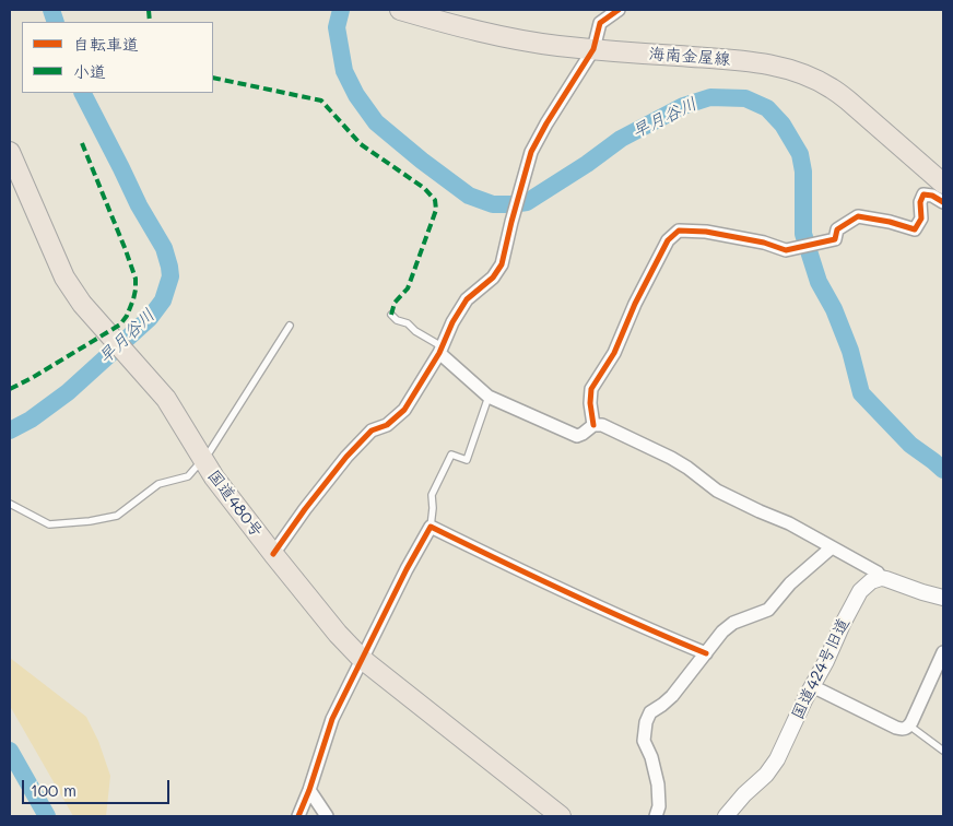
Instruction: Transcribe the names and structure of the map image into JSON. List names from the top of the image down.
{
  "streets": {
    "main road": ["海南金屋線", "国道480号"],
    "street": ["国道424号旧道"]
  },
  "water": ["早月谷川"],
  "legend": ["自転車道", "小道"],
  "scale_bar": "100 m"
}
